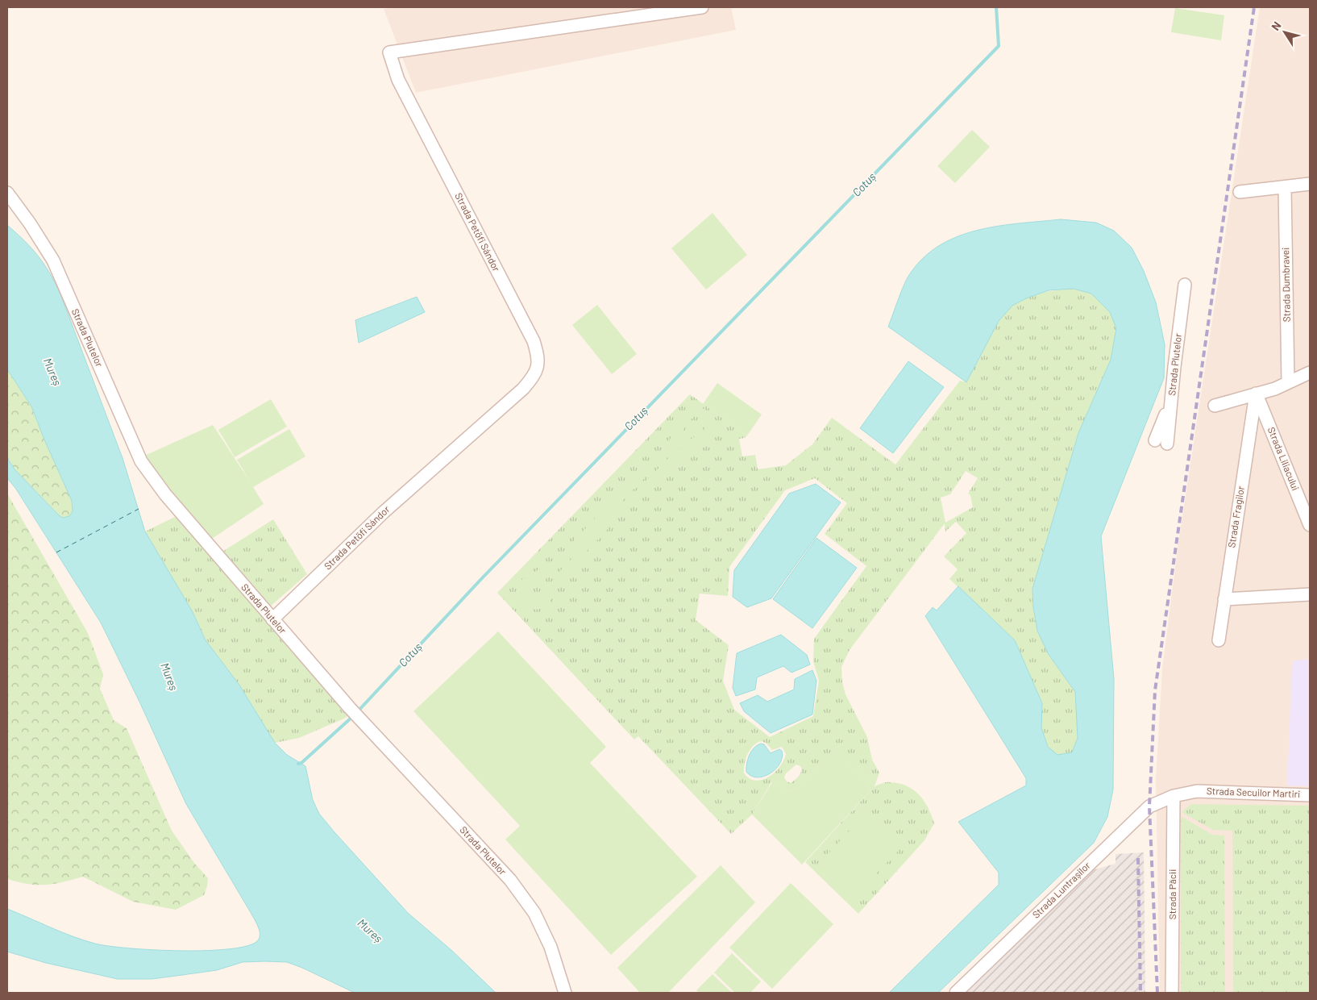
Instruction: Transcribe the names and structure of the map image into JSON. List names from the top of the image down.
{
  "streets": {
    "street": [
      "Strada Petöfi Sándor",
      "Strada Dumbravei",
      "Strada Plutelor",
      "Strada Liliacului",
      "Strada Fragilor",
      "Strada Secuilor Martiri",
      "Strada Luntrașilor",
      "Strada Păcii"
    ]
  },
  "crossings": [
    ["Strada Petöfi Sándor", "Strada Plutelor"],
    ["Strada Liliacului", "Strada Fragilor"],
    ["Strada Secuilor Martiri", "Strada Luntrașilor"],
    ["Strada Secuilor Martiri", "Strada Păcii"],
    ["Strada Luntrașilor", "Strada Păcii"]
  ],
  "water": ["Cotuș", "Mureș"],
  "north": "top left"
}
